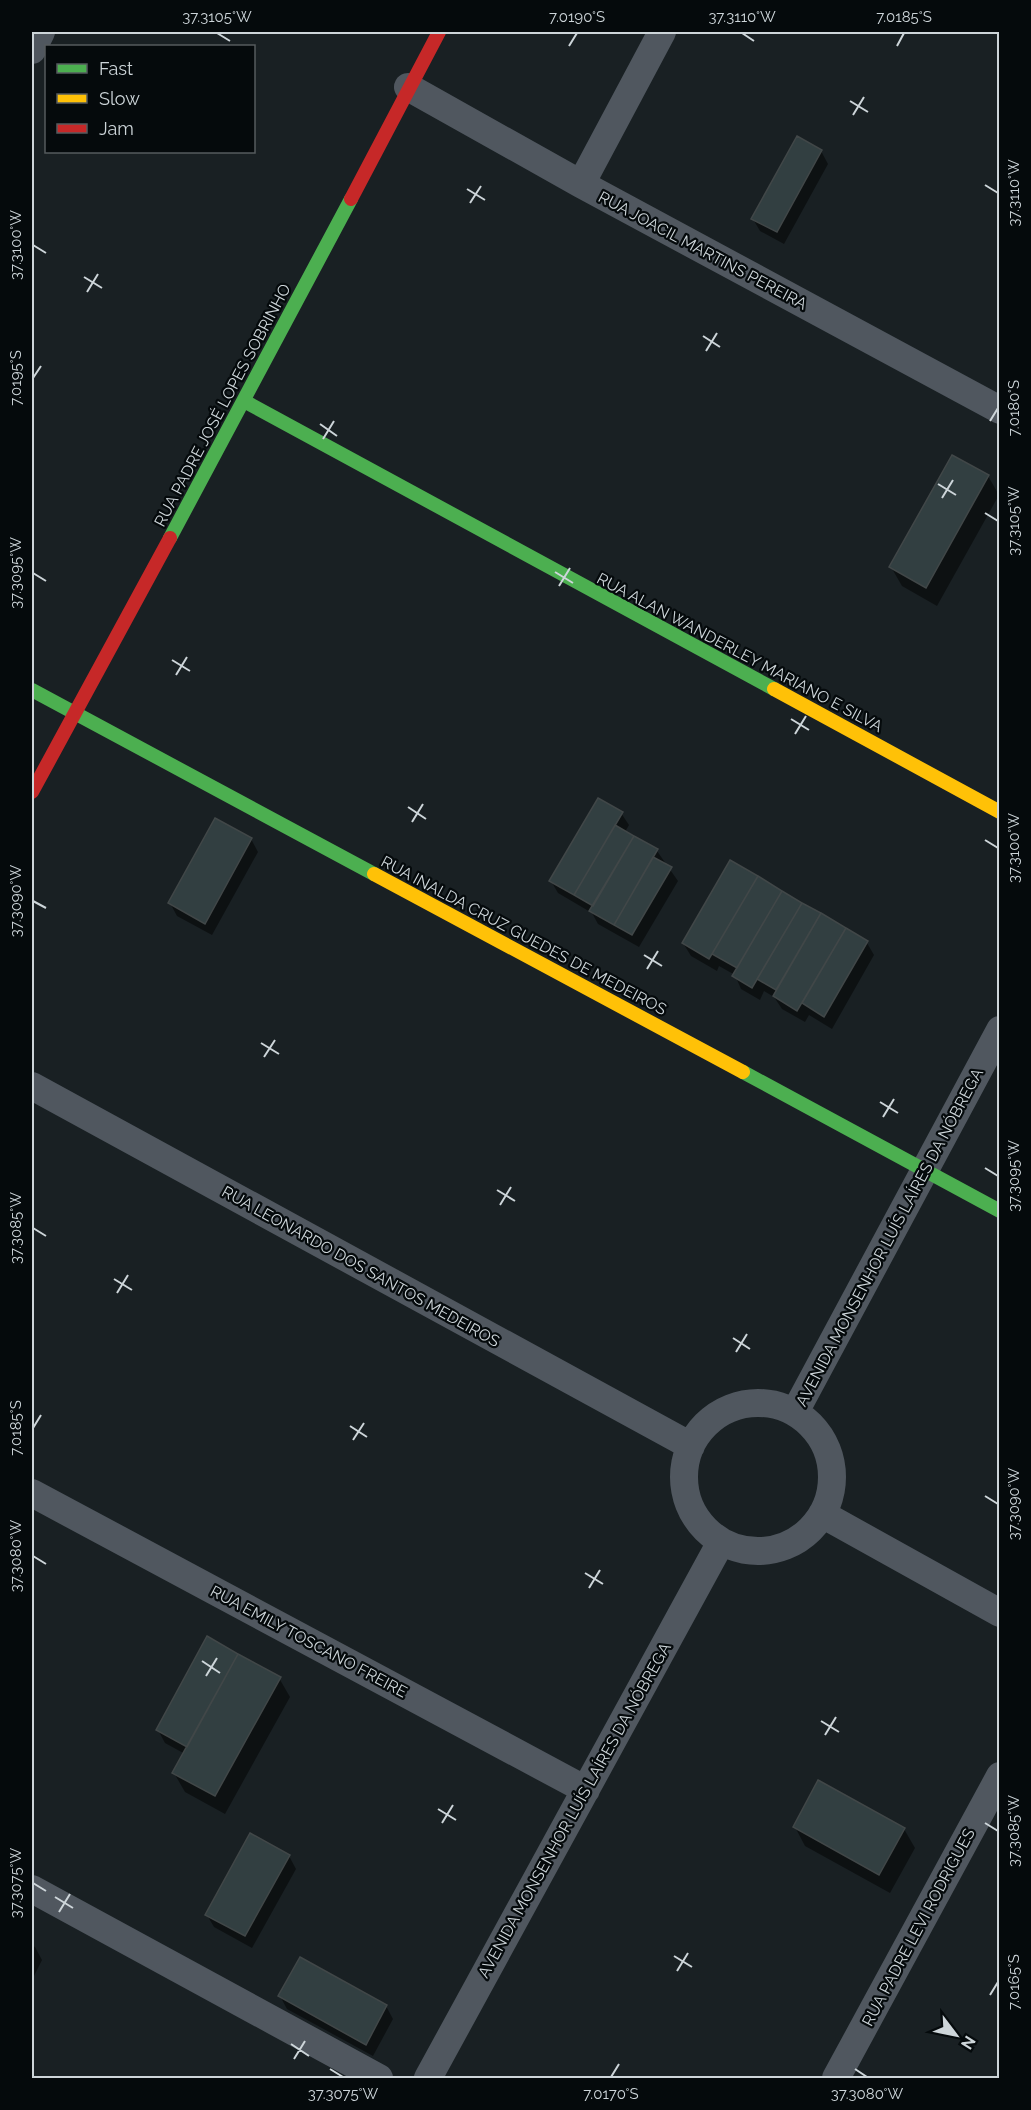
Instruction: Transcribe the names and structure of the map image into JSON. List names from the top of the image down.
{
  "streets": {
    "street": [
      "RUA JOACIL MARTINS PEREIRA",
      "RUA PADRE JOSÉ LOPES SOBRINHO",
      "RUA ALAN WANDERLEY MARIANO E SILVA",
      "RUA INALDA CRUZ GUEDES DE MEDEIROS",
      "AVENIDA MONSENHOR LUÍS LAÍRES DA NÓBREGA",
      "RUA LEONARDO DOS SANTOS MEDEIROS",
      "RUA EMILY TOSCANO FREIRE",
      "RUA PADRE LEVI RODRIGUES"
    ]
  },
  "crossings": [
    ["RUA JOACIL MARTINS PEREIRA", "RUA PADRE JOSÉ LOPES SOBRINHO"],
    ["RUA PADRE JOSÉ LOPES SOBRINHO", "RUA ALAN WANDERLEY MARIANO E SILVA"],
    ["RUA PADRE JOSÉ LOPES SOBRINHO", "RUA INALDA CRUZ GUEDES DE MEDEIROS"],
    ["RUA INALDA CRUZ GUEDES DE MEDEIROS", "AVENIDA MONSENHOR LUÍS LAÍRES DA NÓBREGA"],
    ["AVENIDA MONSENHOR LUÍS LAÍRES DA NÓBREGA", "RUA LEONARDO DOS SANTOS MEDEIROS"],
    ["AVENIDA MONSENHOR LUÍS LAÍRES DA NÓBREGA", "RUA EMILY TOSCANO FREIRE"]
  ],
  "legend": ["Fast", "Slow", "Jam"],
  "north": "bottom right",
  "coordinates": [
    "37.3105°W",
    "7.0190°S",
    "37.3110°W",
    "7.0185°S",
    "37.3100°W",
    "7.0195°S",
    "7.0180°S",
    "37.3095°W",
    "37.3090°W",
    "37.3085°W",
    "37.3080°W",
    "37.3075°W",
    "7.0165°S",
    "7.0170°S"
  ]
}
